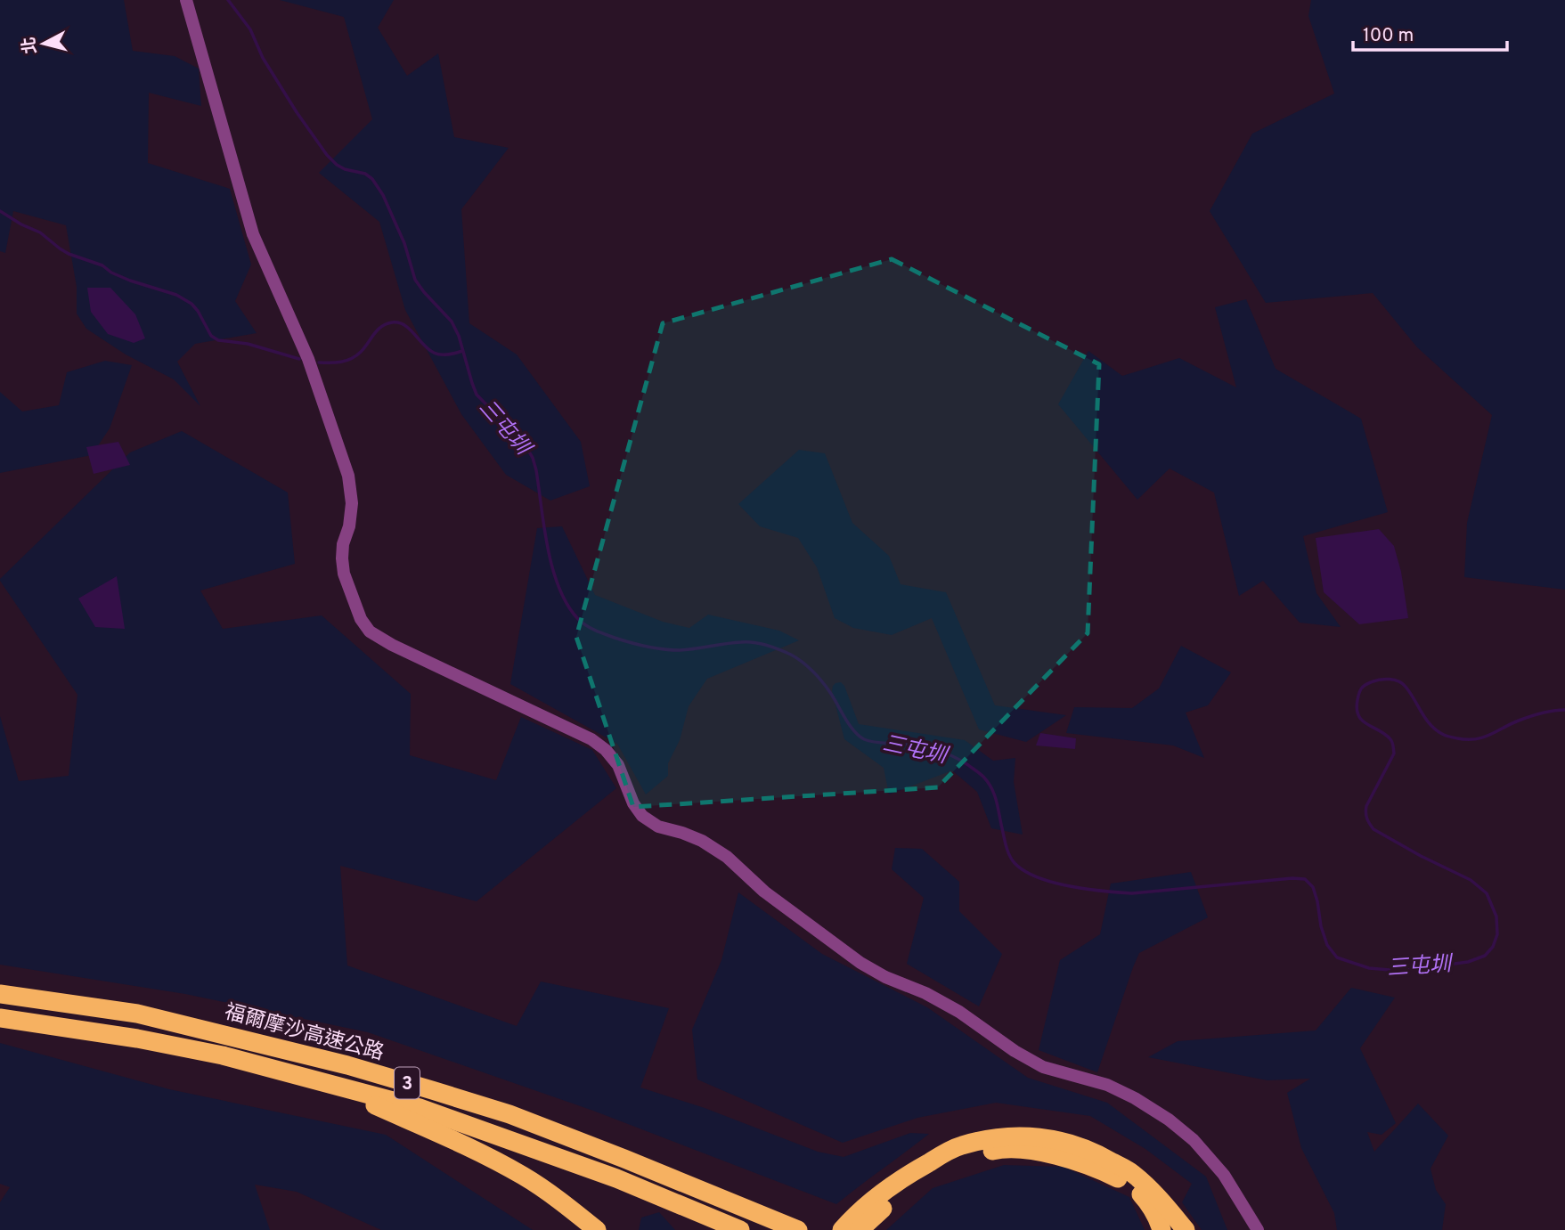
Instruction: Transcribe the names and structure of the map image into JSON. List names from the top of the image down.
{
  "streets": {
    "highway": ["福爾摩沙高速公路", "3"]
  },
  "water": ["三屯圳"],
  "scale_bar": "100 m",
  "north": "left"
}
